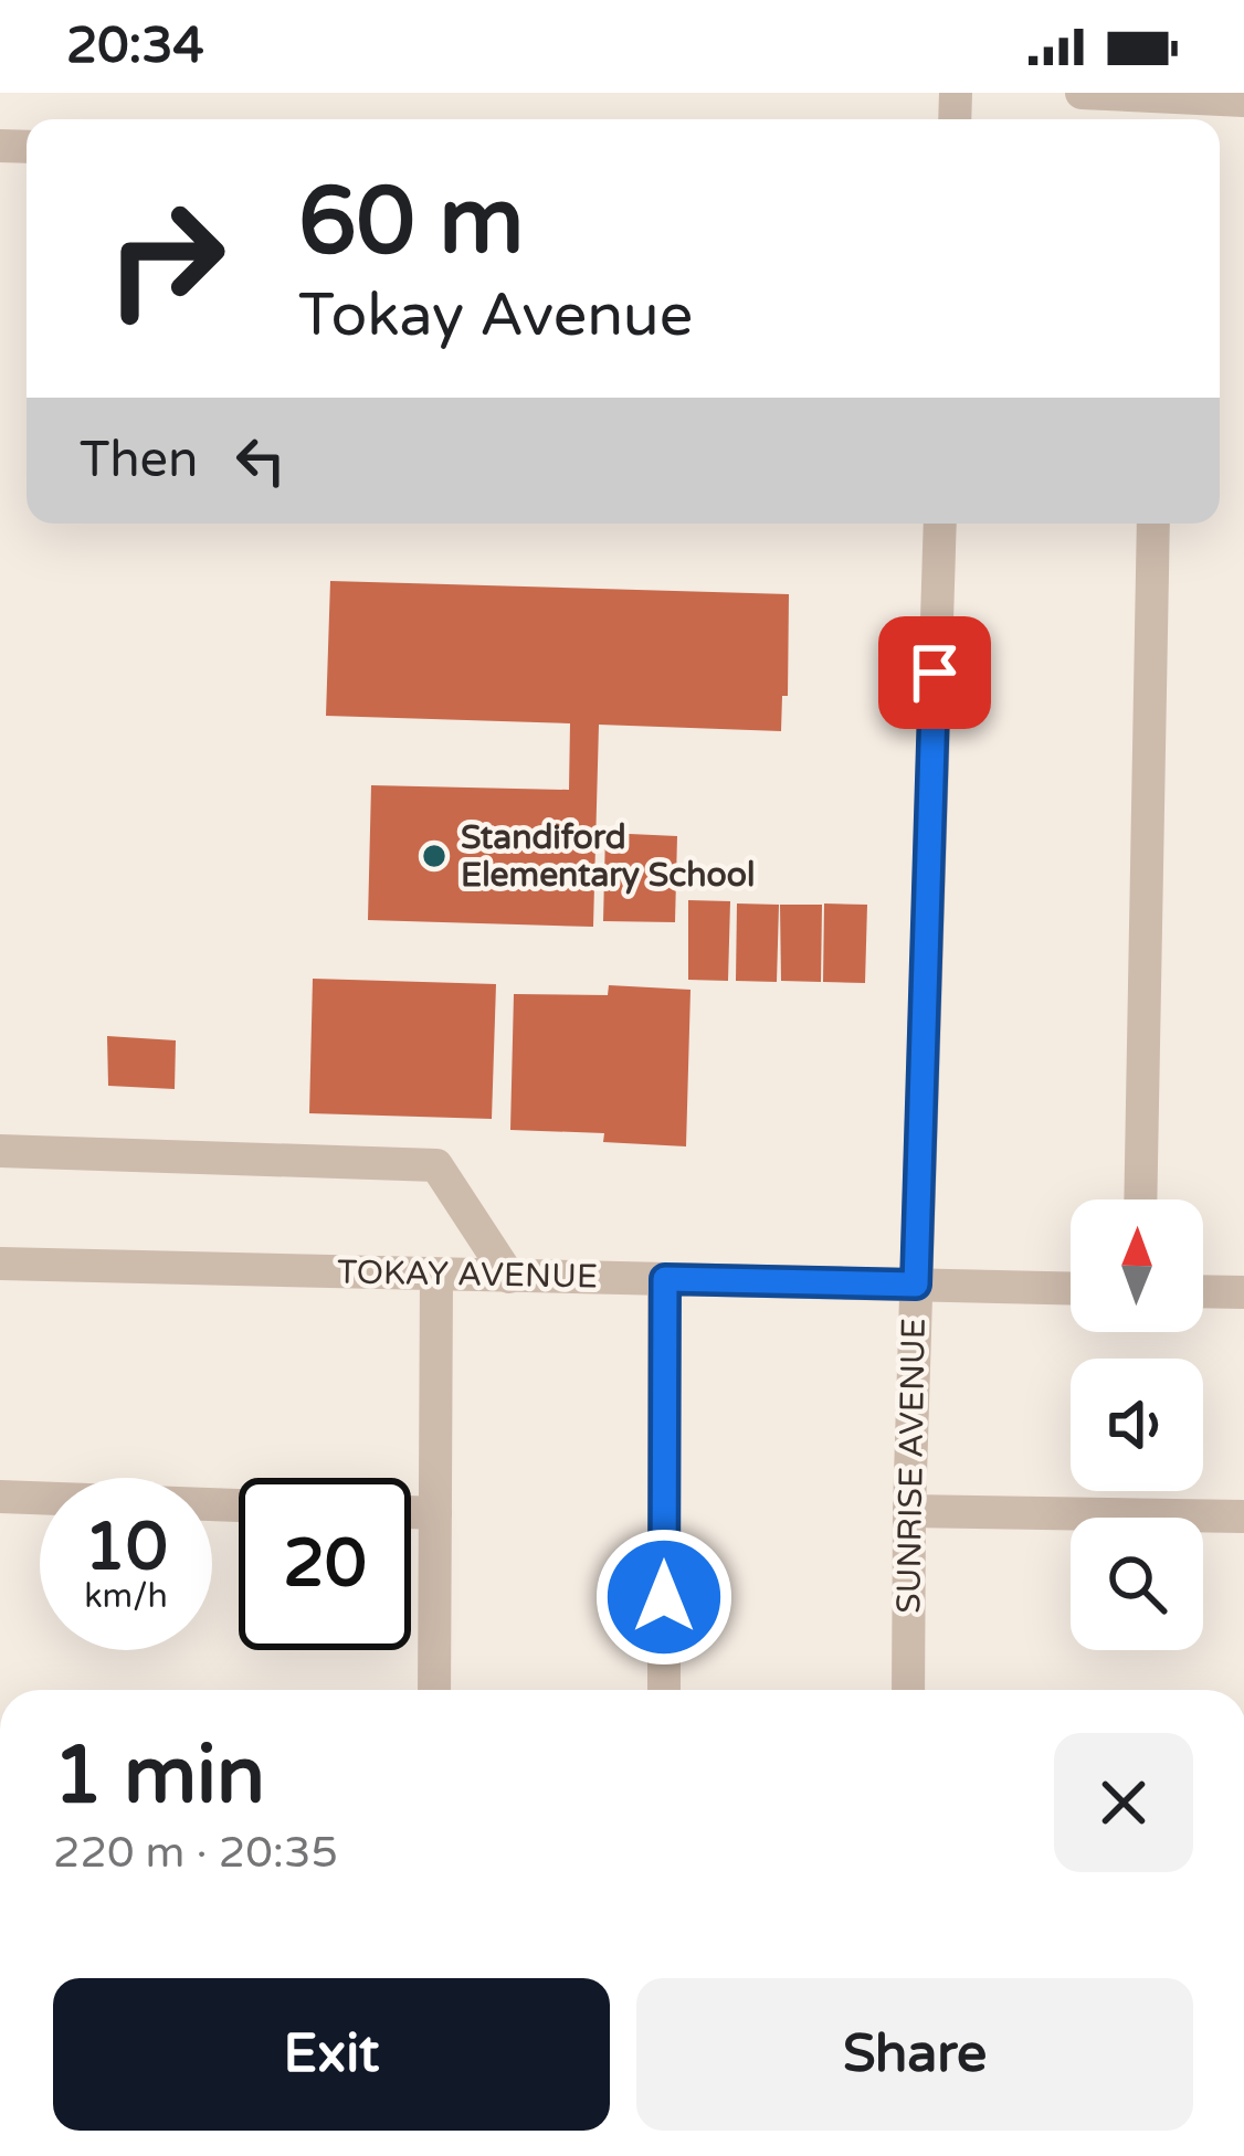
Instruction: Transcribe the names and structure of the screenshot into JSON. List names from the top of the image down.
{
  "streets": {
    "street": ["TOKAY AVENUE", "SUNRISE AVENUE"]
  },
  "crossings": [
    ["TOKAY AVENUE", "SUNRISE AVENUE"]
  ],
  "places": ["Standiford Elementary School"],
  "north": "top",
  "page": {
    "status": "20:34",
    "turn": ["60 m", "Tokay Avenue"],
    "then": "Then",
    "speed": "10 km/h",
    "limit": "20",
    "heading": ["1 min", "220 m · 20:35"],
    "buttons": ["Exit", "Share"]
  }
}
